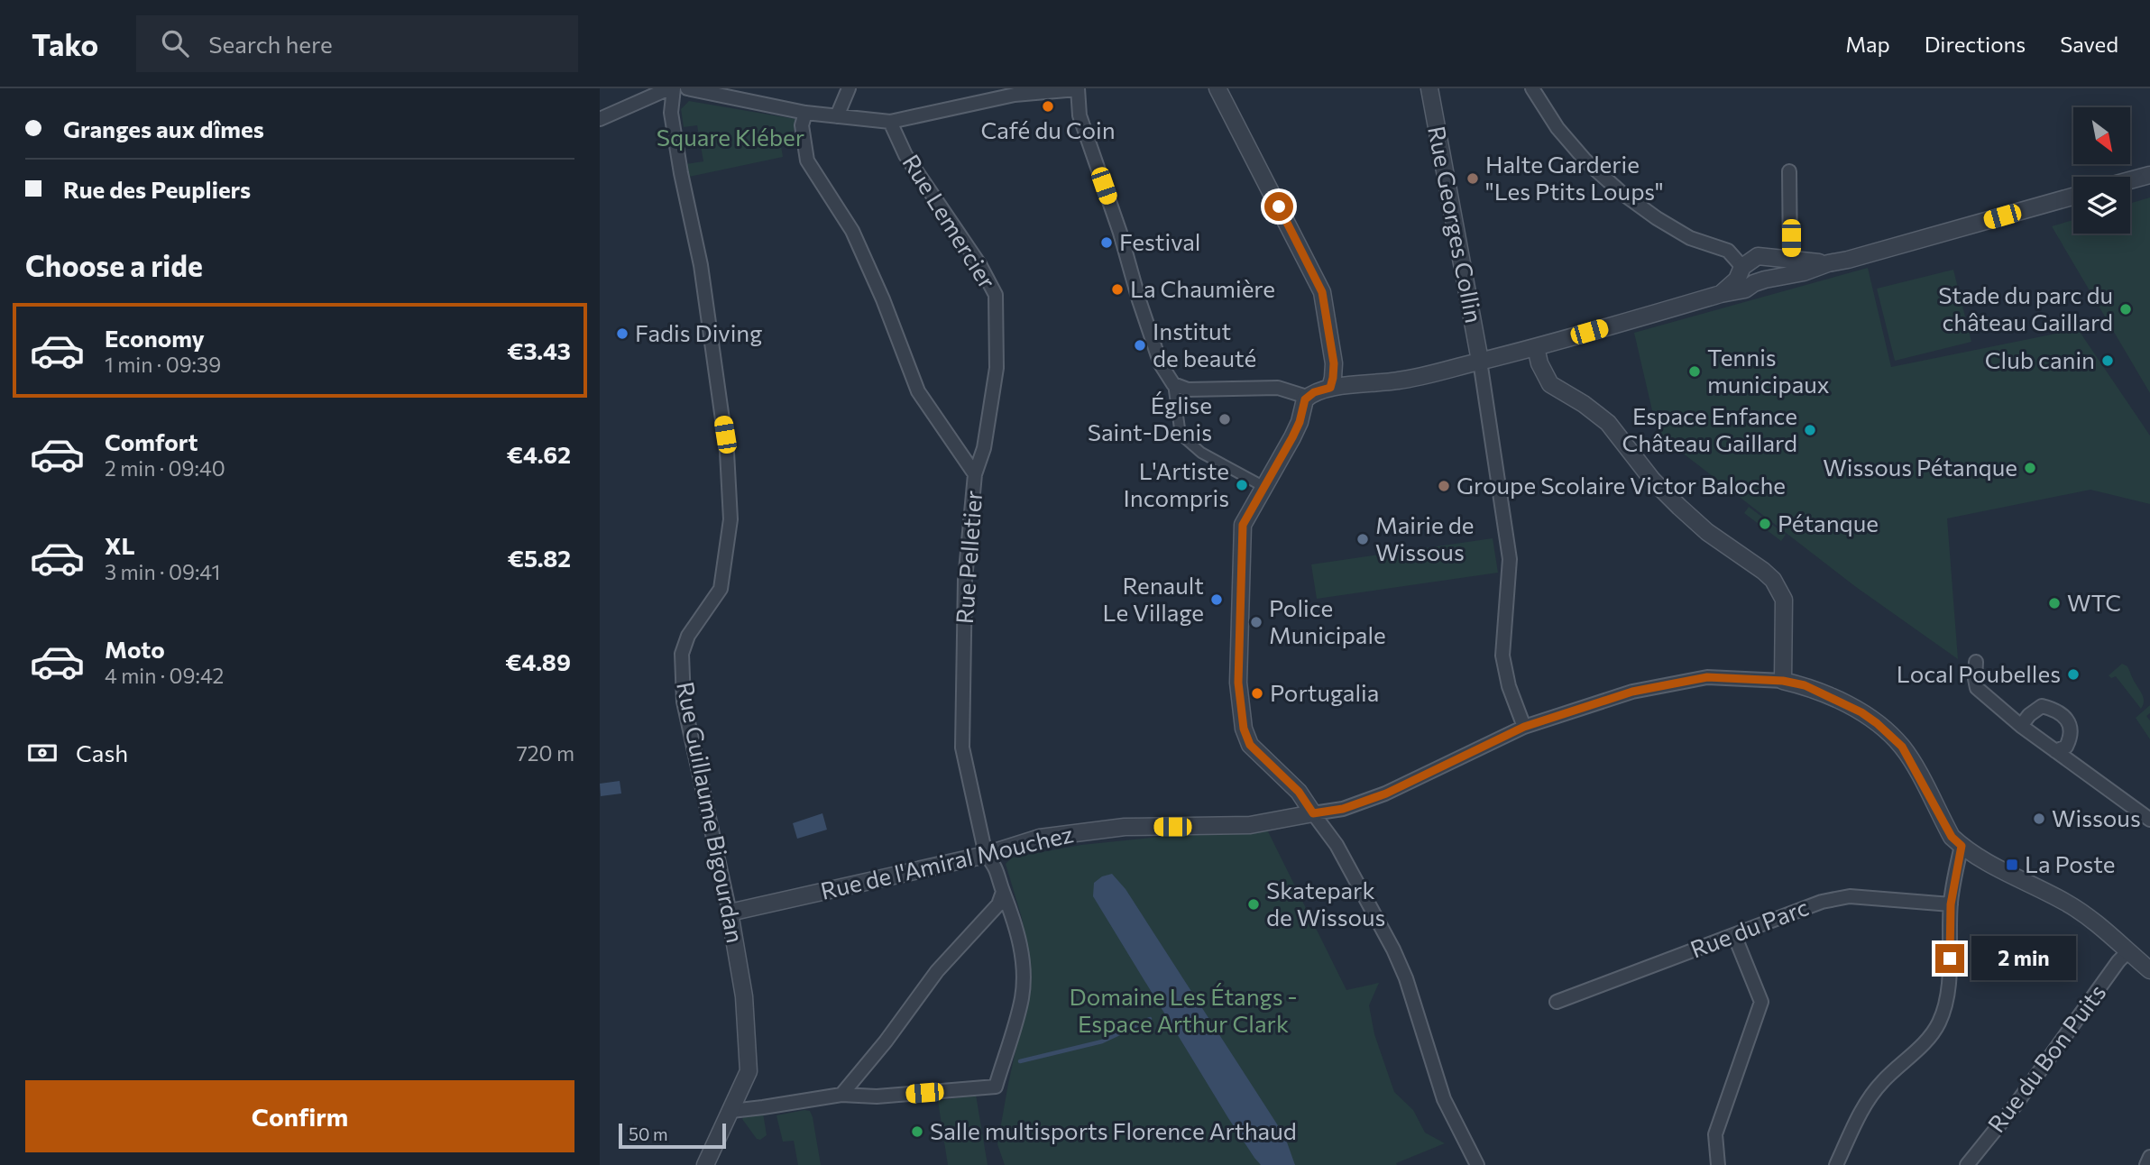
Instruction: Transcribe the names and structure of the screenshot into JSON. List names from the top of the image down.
{
  "streets": {
    "street": [
      "Rue Lemercier",
      "Rue Georges Collin",
      "Rue Pelletier",
      "Rue Guillaume Bigourdan",
      "Rue de l'Amiral Mouchez",
      "Rue du Parc",
      "Rue du Bon Puits"
    ]
  },
  "crossings": [
    ["Rue Lemercier", "Rue Pelletier"],
    ["Rue Pelletier", "Rue de l'Amiral Mouchez"],
    ["Rue Guillaume Bigourdan", "Rue de l'Amiral Mouchez"]
  ],
  "parks": ["Square Kléber", "Domaine Les Étangs - Espace Arthur Clark"],
  "places": {
    "other": [
      "Café du Coin",
      "Halte Garderie \"Les Ptits Loups\"",
      "Festival",
      "La Chaumière",
      "Stade du parc du château Gaillard",
      "Fadis Diving",
      "Institut de beauté",
      "Club canin",
      "Tennis municipaux",
      "Église Saint-Denis",
      "Espace Enfance Château Gaillard",
      "Wissous Pétanque",
      "L'Artiste Incompris",
      "Groupe Scolaire Victor Baloche",
      "Pétanque",
      "Mairie de Wissous",
      "Renault Le Village",
      "WTC",
      "Police Municipale",
      "Local Poubelles",
      "Portugalia",
      "Wissous",
      "Skatepark de Wissous",
      "Salle multisports Florence Arthaud"
    ],
    "transit": ["La Poste"]
  },
  "scale_bar": "50 m",
  "north": "bottom right",
  "page": {
    "header": "Tako",
    "search": "Search here",
    "nav": ["Map", "Directions", "Saved"],
    "banner": ["Granges aux dîmes", "Rue des Peupliers"],
    "heading": "Choose a ride",
    "list": [
      {
        "name": "Economy",
        "note": "1 min · 09:39",
        "value": "€3.43"
      },
      {
        "name": "Comfort",
        "note": "2 min · 09:40",
        "value": "€4.62"
      },
      {
        "name": "XL",
        "note": "3 min · 09:41",
        "value": "€5.82"
      },
      {
        "name": "Moto",
        "note": "4 min · 09:42",
        "value": "€4.89"
      }
    ],
    "pay": ["Cash", "720 m"],
    "bubble": "2 min",
    "buttons": "Confirm",
    "scale": "50 m"
  }
}
